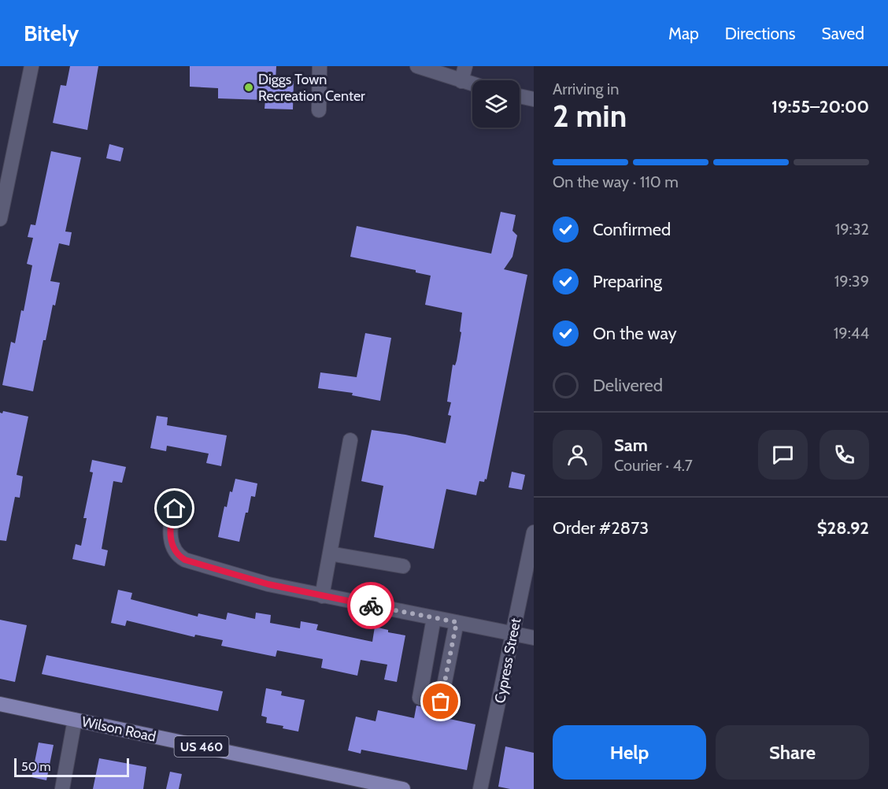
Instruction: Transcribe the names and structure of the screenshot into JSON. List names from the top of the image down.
{
  "streets": {
    "main road": ["Wilson Road", "US 460"],
    "street": ["Cypress Street"]
  },
  "places": ["Diggs Town Recreation Center"],
  "scale_bar": "50 m",
  "page": {
    "header": "Bitely",
    "nav": ["Map", "Directions", "Saved"],
    "heading": ["2 min", "Arriving in", "19:55–20:00"],
    "panel": [
      "Sam",
      "Courier · 4.7",
      "Order #2873",
      "$28.92"
    ],
    "bar": "On the way · 110 m",
    "list": [
      ["Confirmed", "19:32"],
      ["Preparing", "19:39"],
      ["On the way", "19:44"],
      "Delivered"
    ],
    "buttons": ["Help", "Share"],
    "scale": "50 m"
  }
}
